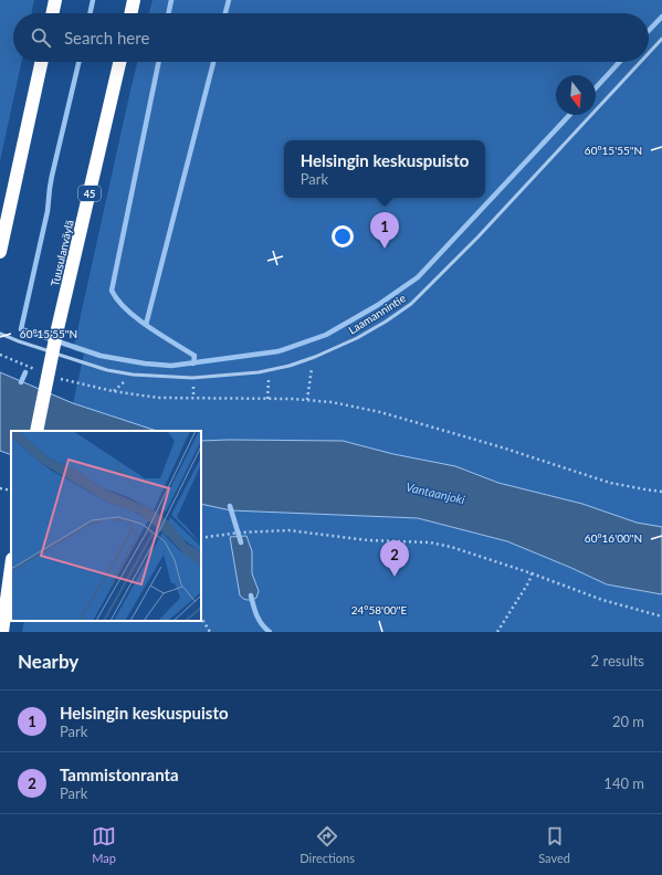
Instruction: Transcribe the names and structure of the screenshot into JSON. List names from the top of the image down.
{
  "streets": {
    "highway": ["45", "Tuusulanväylä"],
    "lane": ["Laamannintie"]
  },
  "water": ["Vantaanjoki"],
  "north": "bottom",
  "page": {
    "search": "Search here",
    "popup": ["Helsingin keskuspuisto", "Park"],
    "pins": ["1", "2"],
    "heading": ["Nearby", "2 results"],
    "list": [
      {
        "mark": "1",
        "name": "Helsingin keskuspuisto",
        "note": "Park",
        "value": "20 m"
      },
      {
        "mark": "2",
        "name": "Tammistonranta",
        "note": "Park",
        "value": "140 m"
      }
    ],
    "nav": ["Map", "Directions", "Saved"]
  },
  "coordinates": ["60°15'55\"N", "60°16'00\"N", "24°58'00\"E"]
}
